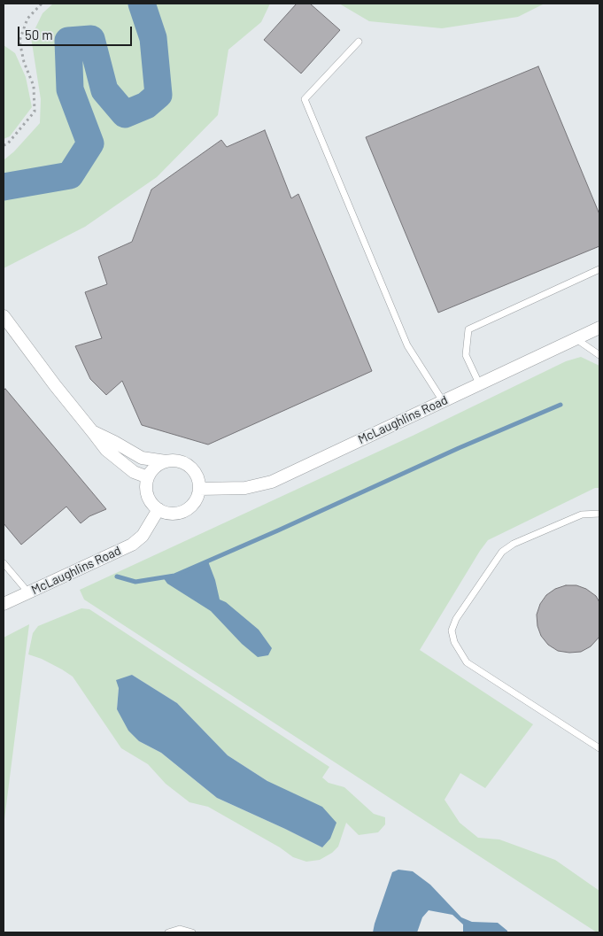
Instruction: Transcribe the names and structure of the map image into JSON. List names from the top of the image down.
{
  "streets": {
    "street": ["McLaughlins Road"]
  },
  "scale_bar": "50 m"
}
